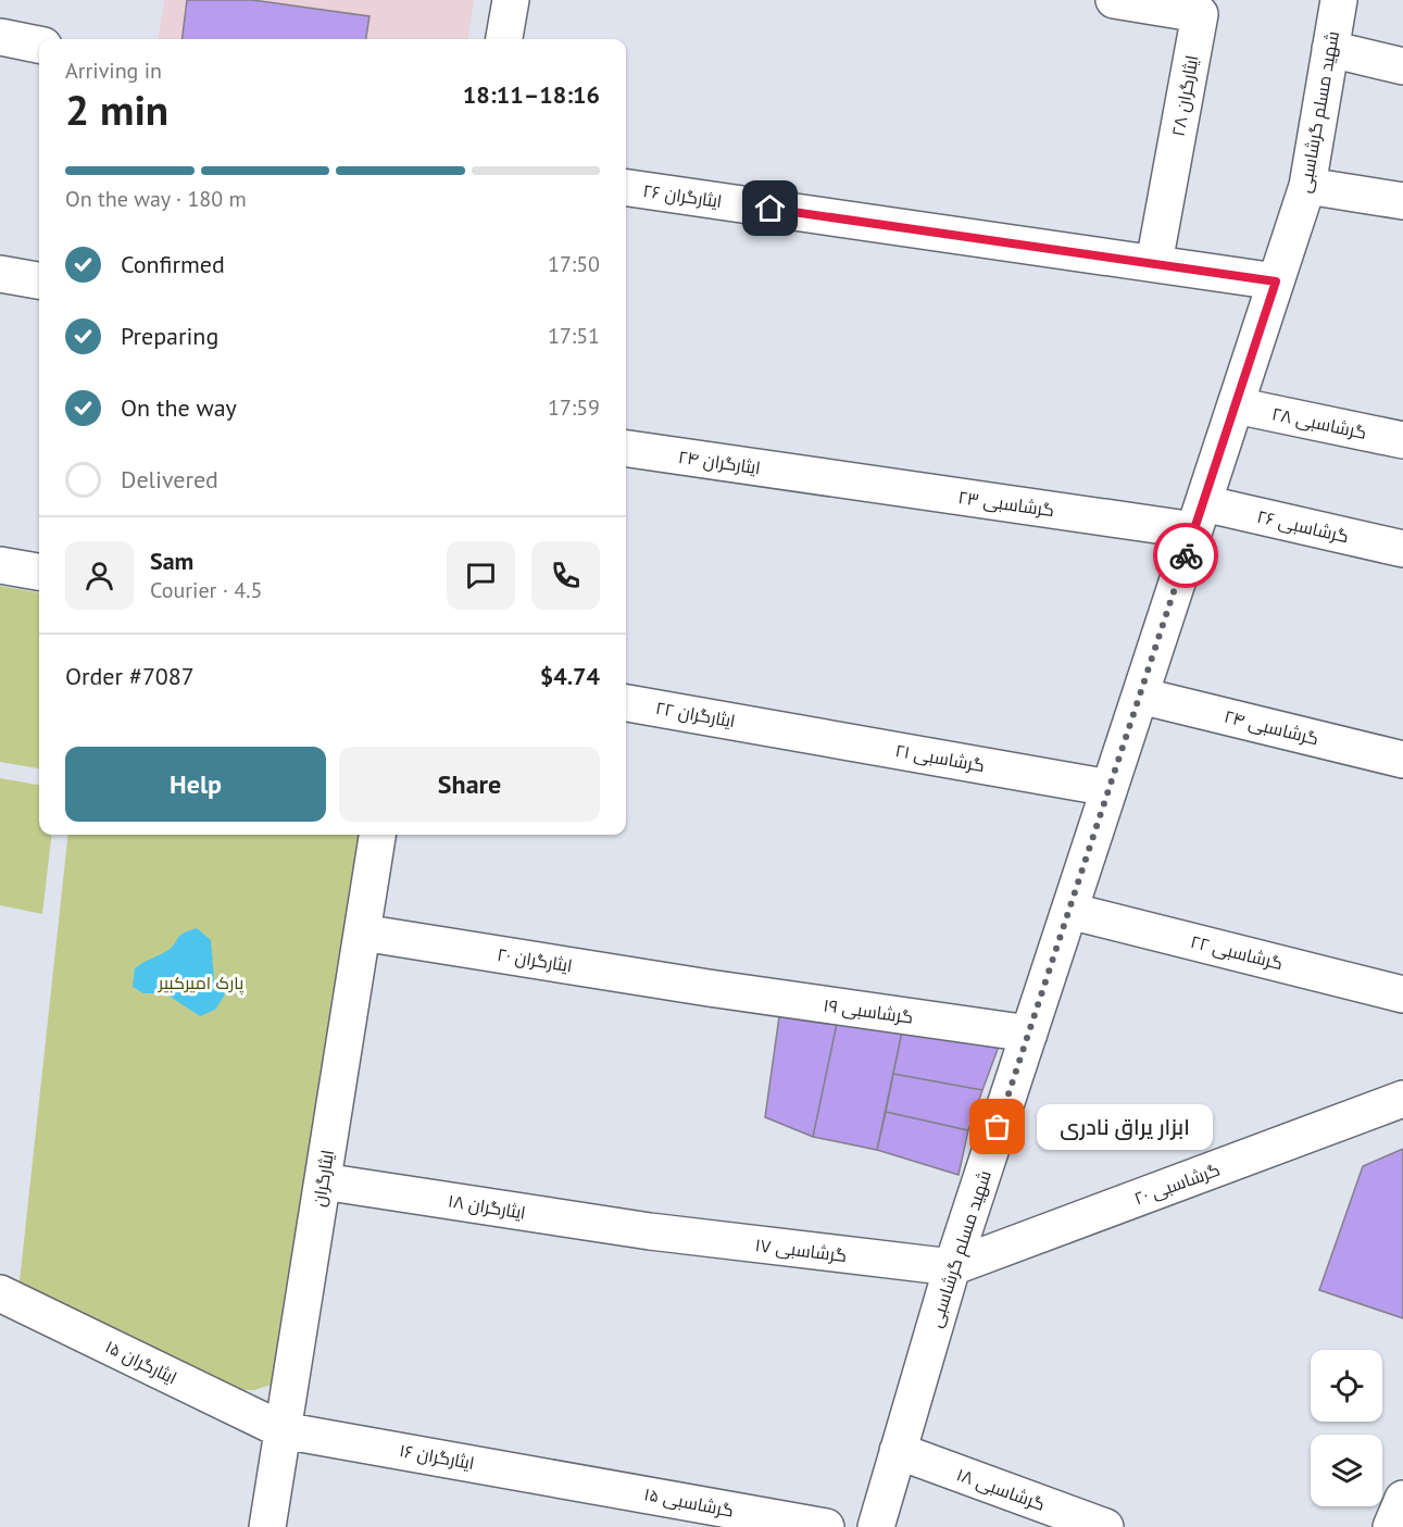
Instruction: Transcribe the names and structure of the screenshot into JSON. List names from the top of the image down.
{
  "streets": {
    "street": [
      "ایثارگران ۲۸",
      "شهید مسلم گرشاسبی",
      "ایثارگران ۲۶",
      "گرشاسبی ۲۸",
      "ایثارگران ۲۴",
      "گرشاسبی ۲۳",
      "گرشاسبی ۲۶",
      "ایثارگران ۲۲",
      "گرشاسبی ۲۴",
      "گرشاسبی ۲۱",
      "گرشاسبی ۲۲",
      "ایثارگران ۲۰",
      "گرشاسبی ۱۹",
      "ایثارگران",
      "گرشاسبی ۲۰",
      "ایثارگران ۱۸",
      "گرشاسبی ۱۷",
      "ایثارگران ۱۵",
      "ایثارگران ۱۶",
      "گرشاسبی ۱۸",
      "گرشاسبی ۱۵"
    ]
  },
  "crossings": [
    ["ایثارگران ۲۸", "ایثارگران ۲۶"],
    ["شهید مسلم گرشاسبی", "ایثارگران ۲۶"],
    ["شهید مسلم گرشاسبی", "گرشاسبی ۲۸"],
    ["شهید مسلم گرشاسبی", "گرشاسبی ۲۳"],
    ["شهید مسلم گرشاسبی", "گرشاسبی ۲۶"],
    ["شهید مسلم گرشاسبی", "گرشاسبی ۲۴"],
    ["شهید مسلم گرشاسبی", "گرشاسبی ۲۱"],
    ["شهید مسلم گرشاسبی", "گرشاسبی ۲۲"],
    ["شهید مسلم گرشاسبی", "گرشاسبی ۱۹"],
    ["شهید مسلم گرشاسبی", "گرشاسبی ۲۰"],
    ["شهید مسلم گرشاسبی", "گرشاسبی ۱۷"],
    ["شهید مسلم گرشاسبی", "گرشاسبی ۱۸"],
    ["ایثارگران ۲۴", "گرشاسبی ۲۳"],
    ["گرشاسبی ۲۳", "گرشاسبی ۲۶"],
    ["ایثارگران ۲۲", "گرشاسبی ۲۱"],
    ["ایثارگران ۲۰", "گرشاسبی ۱۹"],
    ["ایثارگران ۲۰", "ایثارگران"],
    ["ایثارگران", "ایثارگران ۱۸"],
    ["ایثارگران", "ایثارگران ۱۵"],
    ["ایثارگران", "ایثارگران ۱۶"],
    ["گرشاسبی ۲۰", "گرشاسبی ۱۷"],
    ["ایثارگران ۱۸", "گرشاسبی ۱۷"],
    ["ایثارگران ۱۵", "ایثارگران ۱۶"],
    ["ایثارگران ۱۶", "گرشاسبی ۱۵"]
  ],
  "parks": ["پارک امیرکبیر"],
  "places": ["ابزار یراق نادری"],
  "page": {
    "heading": ["2 min", "Arriving in", "18:11–18:16"],
    "panel": [
      "Sam",
      "Courier · 4.5",
      "Order #7087",
      "$4.74"
    ],
    "bar": "On the way · 180 m",
    "list": [
      ["Confirmed", "17:50"],
      ["Preparing", "17:51"],
      ["On the way", "17:59"],
      "Delivered"
    ],
    "buttons": ["Help", "Share"],
    "bubble": "ابزار یراق نادری"
  }
}
